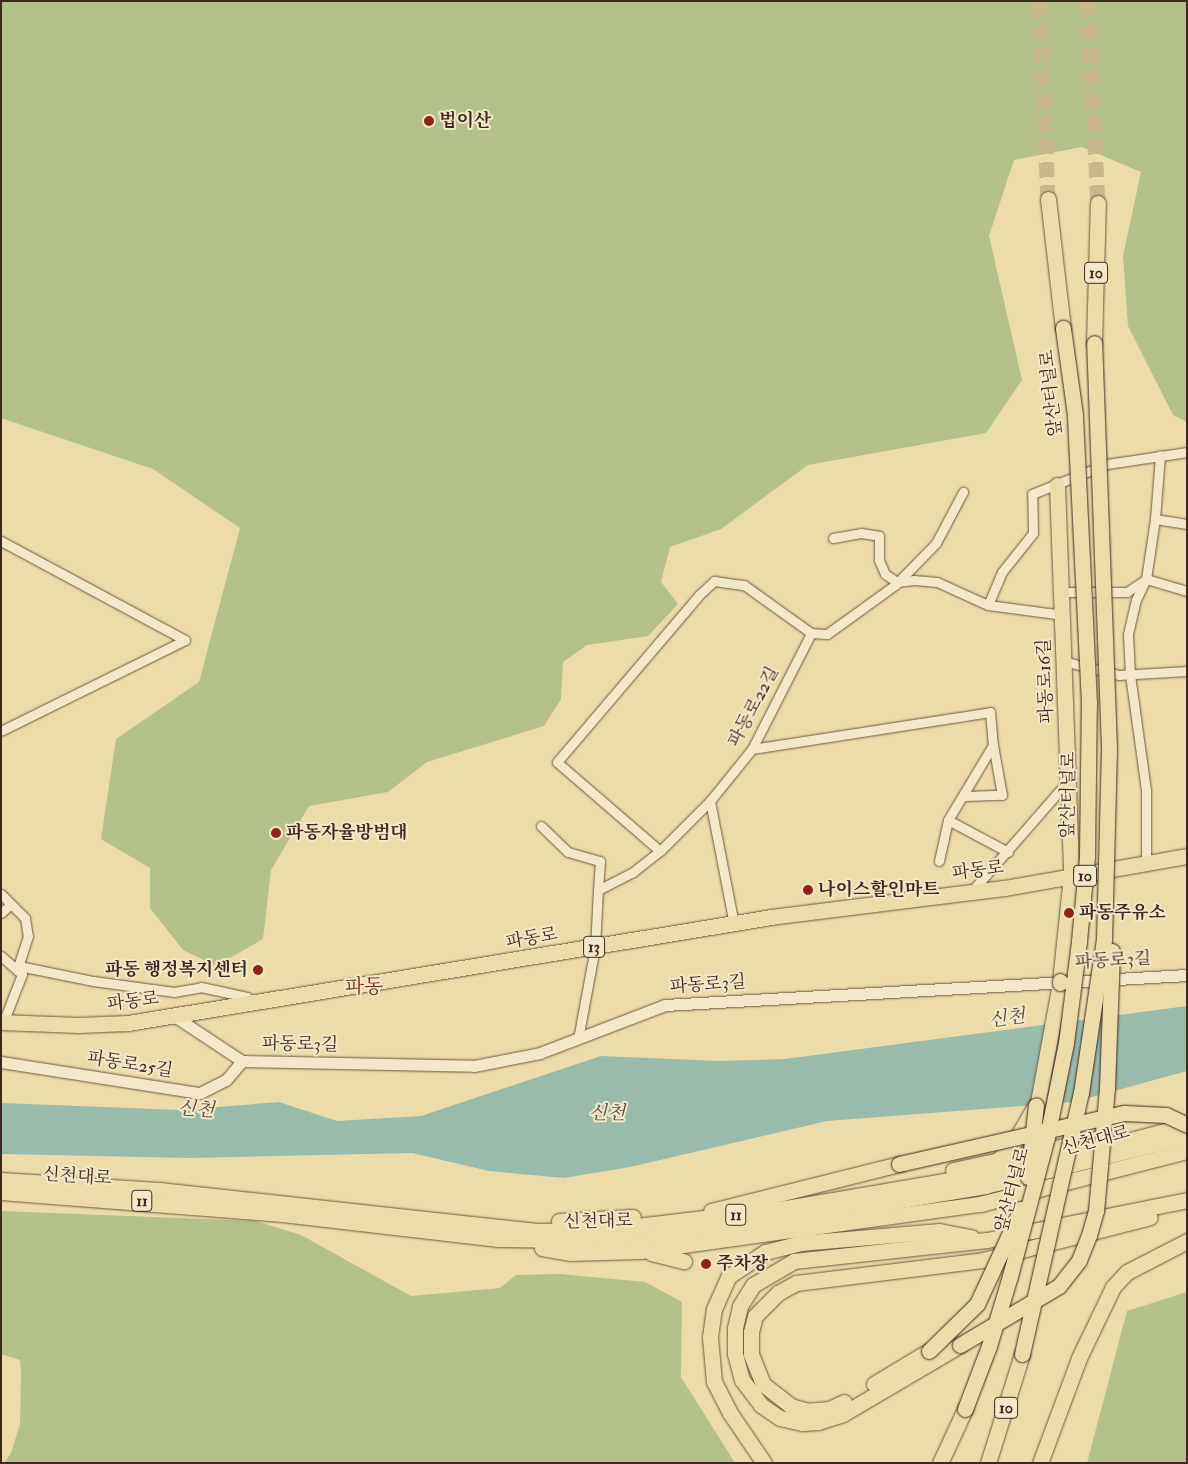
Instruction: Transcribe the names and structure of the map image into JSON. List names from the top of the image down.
{
  "streets": {
    "main road": [
      "10",
      "앞산터널로",
      "파동로16길",
      "파동로",
      "13",
      "신천대로",
      "11"
    ],
    "street": ["파동로22길", "파동로3길", "파동로25길"]
  },
  "crossings": [
    ["앞산터널로", "신천대로"],
    ["파동로16길", "파동로"],
    ["파동로3길", "파동로25길"],
    ["신천대로", "11"]
  ],
  "districts": ["파동"],
  "water": ["신천"],
  "places": [
    "법이산",
    "파동자율방범대",
    "나이스할인마트",
    "파동주유소",
    "파동 행정복지센터",
    "주차장"
  ]
}
